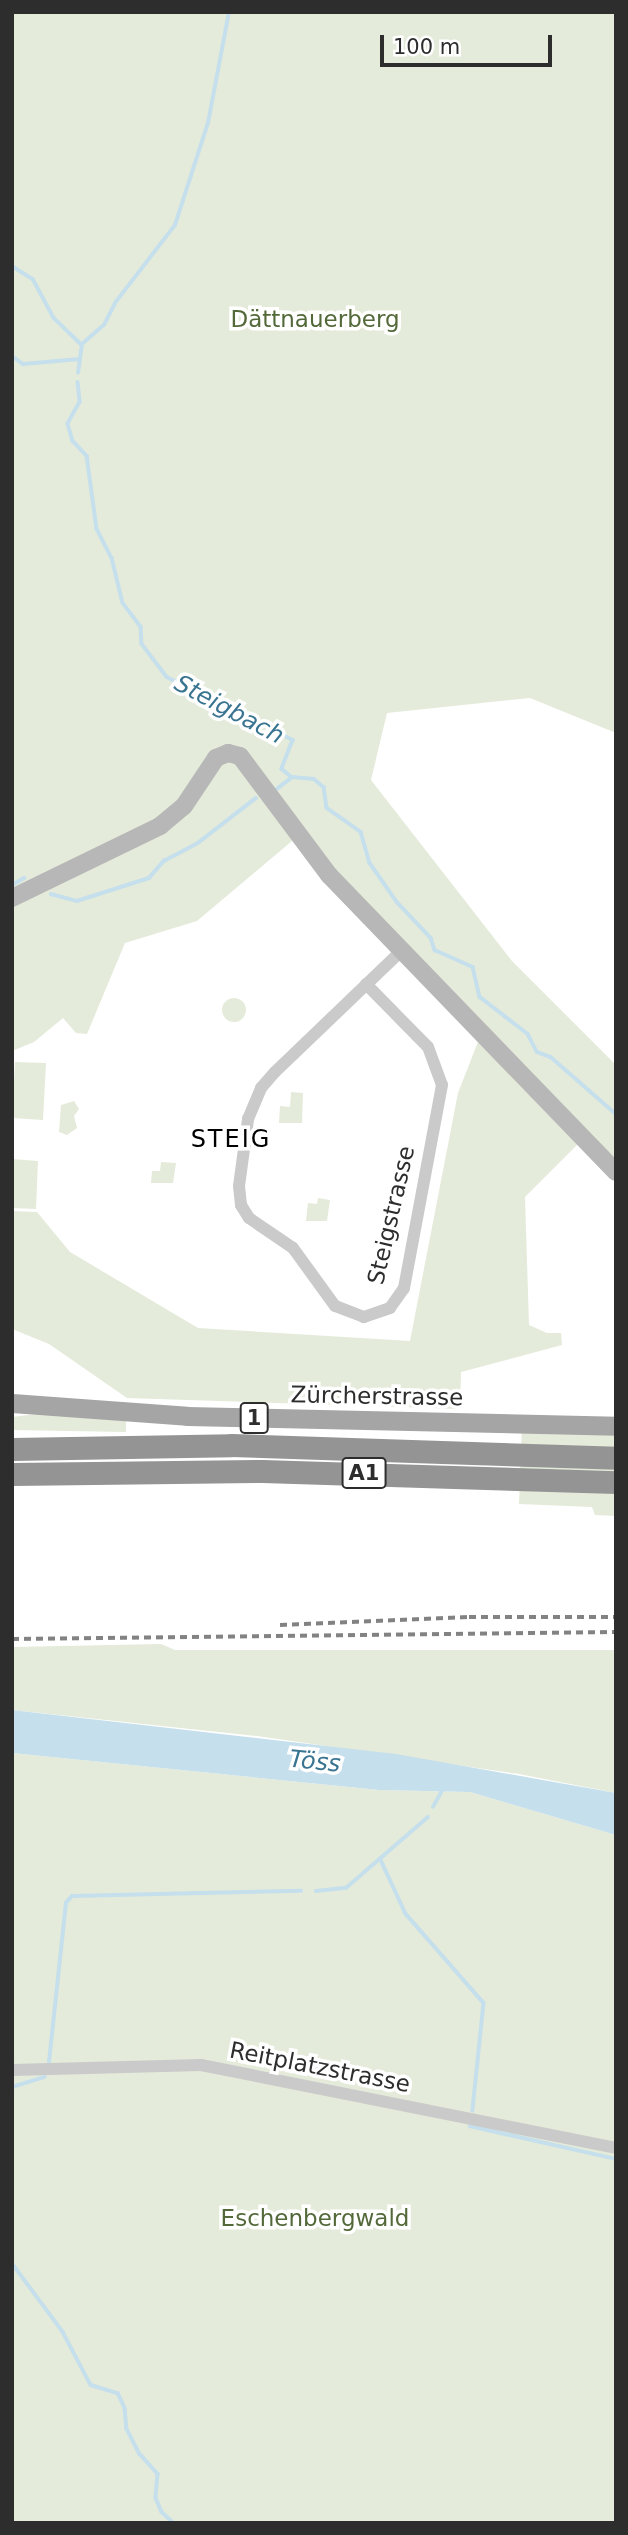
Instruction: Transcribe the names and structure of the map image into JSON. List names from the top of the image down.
{
  "streets": {
    "highway": ["A1"],
    "main road": ["Zürcherstrasse", "1"],
    "street": ["Steigstrasse", "Reitplatzstrasse"]
  },
  "districts": ["STEIG"],
  "water": ["Steigbach", "Töss"],
  "parks": ["Dättnauerberg", "Eschenbergwald"],
  "scale_bar": "100 m"
}
